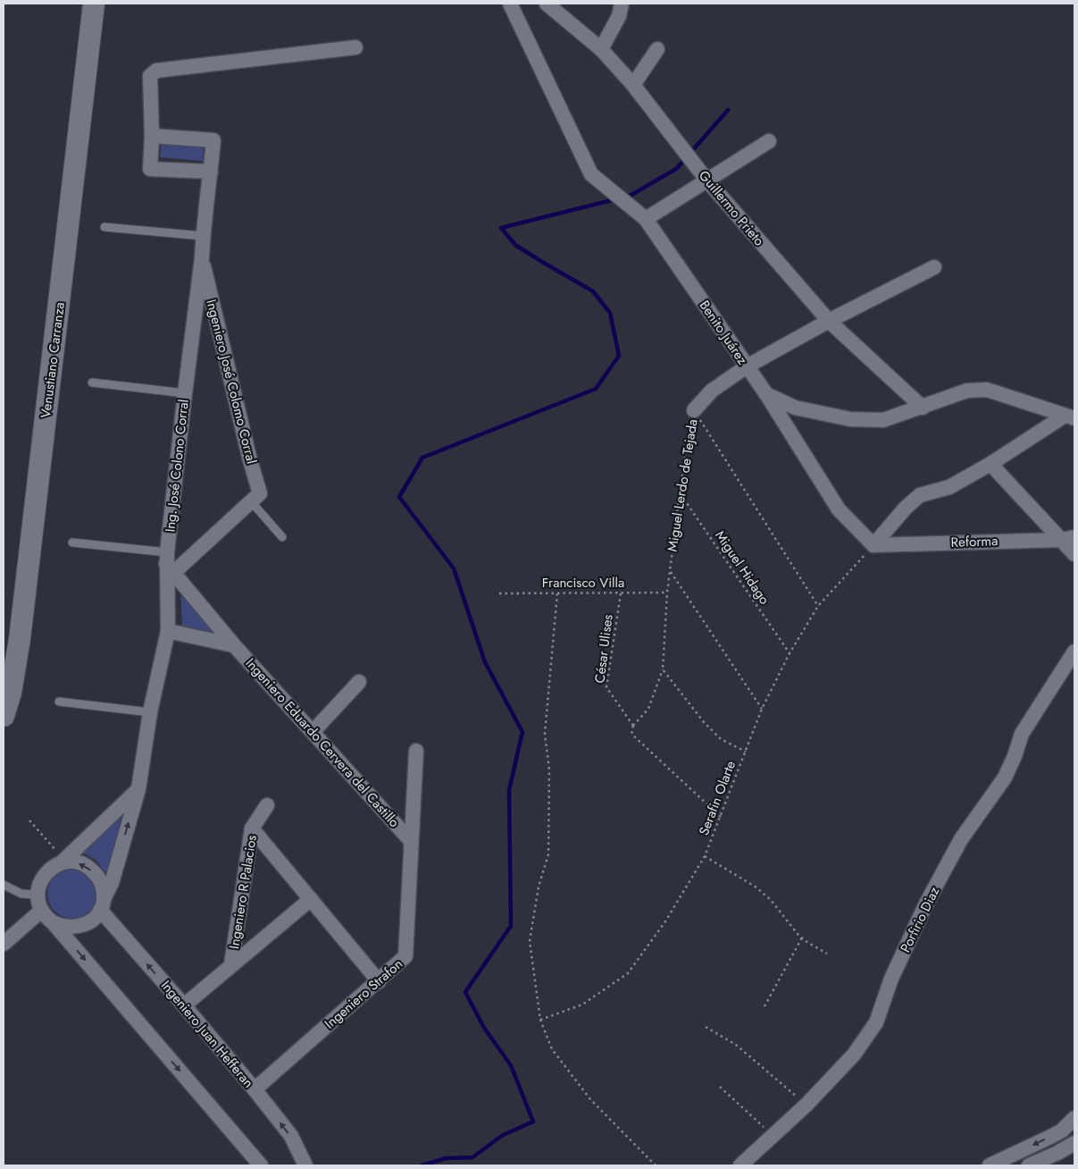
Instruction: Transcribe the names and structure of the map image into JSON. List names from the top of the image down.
{
  "streets": {
    "main road": ["Venustiano Carranza"],
    "street": [
      "Guillermo Prieto",
      "Benito Juárez",
      "Ingeniero José Colomo Corral",
      "Ing. José Colono Corral",
      "Miguel Lerdo de Tejada",
      "Reforma",
      "Ingeniero Eduardo Cervera del Castillo",
      "Ingeniero R Palacios",
      "Porfirio Diaz",
      "Ingeniero Strafon",
      "Ingeniero Juan Hefferan"
    ],
    "path": [
      "Miguel Hidago",
      "Francisco Villa",
      "César Ulises",
      "Serafin Olarte"
    ]
  },
  "crossings": [
    ["Guillermo Prieto", "Benito Juárez"],
    ["Guillermo Prieto", "Miguel Lerdo de Tejada"],
    ["Benito Juárez", "Miguel Lerdo de Tejada"],
    ["Ingeniero José Colomo Corral", "Ing. José Colono Corral"],
    ["Ing. José Colono Corral", "Ingeniero Eduardo Cervera del Castillo"],
    ["Ing. José Colono Corral", "Ingeniero Juan Hefferan"],
    ["Miguel Lerdo de Tejada", "Miguel Hidago"],
    ["Miguel Lerdo de Tejada", "Francisco Villa"],
    ["Miguel Lerdo de Tejada", "César Ulises"],
    ["Reforma", "Serafin Olarte"],
    ["Miguel Hidago", "Serafin Olarte"],
    ["Francisco Villa", "César Ulises"],
    ["César Ulises", "Serafin Olarte"],
    ["Ingeniero Eduardo Cervera del Castillo", "Ingeniero Strafon"],
    ["Ingeniero R Palacios", "Ingeniero Strafon"],
    ["Ingeniero R Palacios", "Ingeniero Juan Hefferan"],
    ["Ingeniero Strafon", "Ingeniero Juan Hefferan"]
  ]
}
